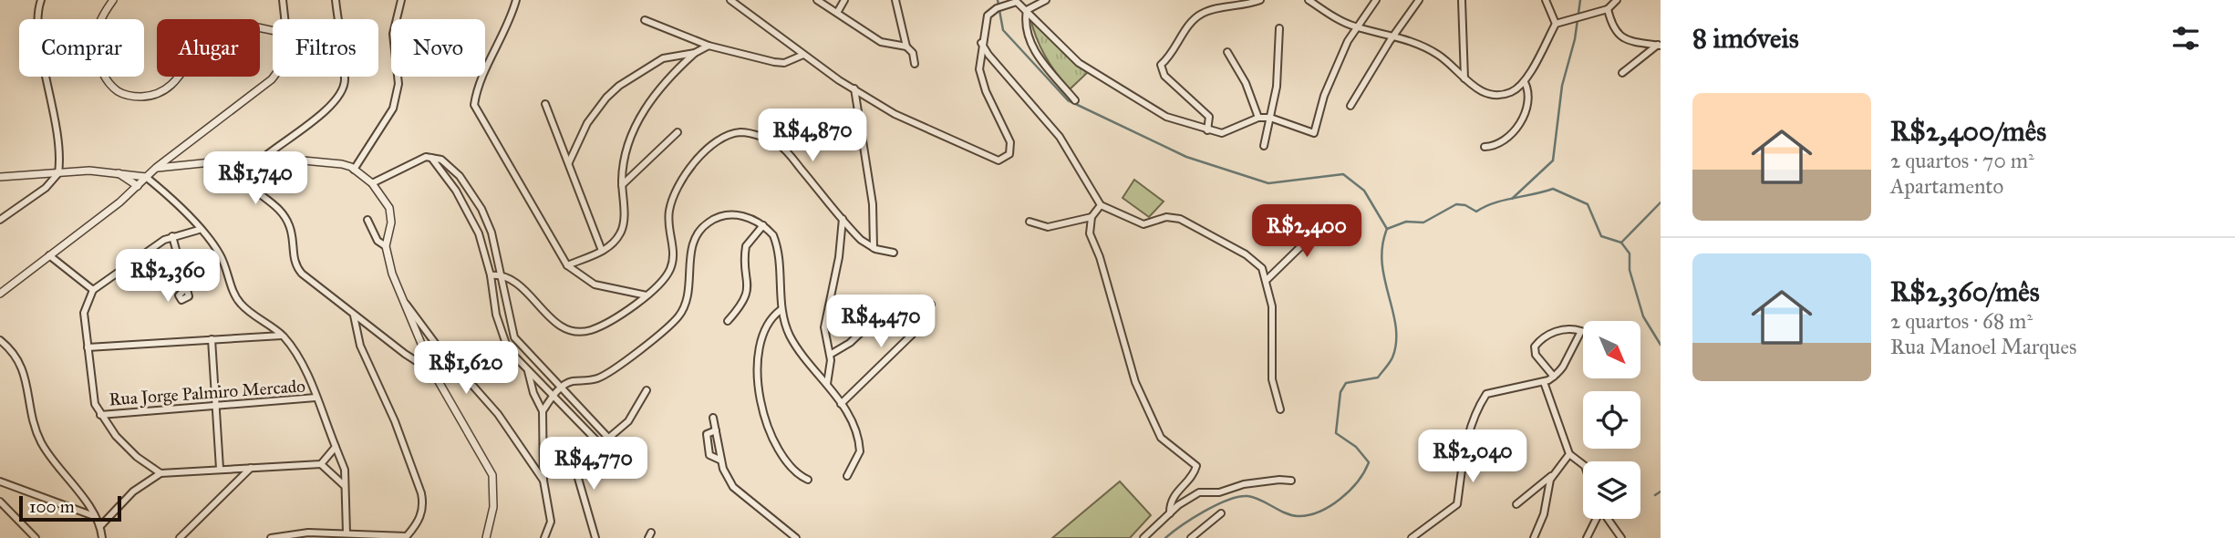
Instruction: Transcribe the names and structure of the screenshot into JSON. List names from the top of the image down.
{
  "streets": {
    "street": ["Rua Jorge Palmiro Mercado"]
  },
  "scale_bar": "100 m",
  "north": "bottom right",
  "page": {
    "heading": "8 imóveis",
    "chip": [
      "Comprar",
      "Alugar",
      "Filtros",
      "Novo"
    ],
    "list": [
      {
        "name": "R$2,400/mês",
        "note": "2 quartos · 70 m² · Apartamento"
      },
      {
        "name": "R$2,360/mês",
        "note": "2 quartos · 68 m² · Rua Manoel Marques"
      }
    ],
    "price": [
      "R$4,870",
      "R$1,740",
      "R$2,400",
      "R$2,360",
      "R$4,470",
      "R$1,620",
      "R$2,040",
      "R$4,770"
    ],
    "scale": "100 m"
  }
}
